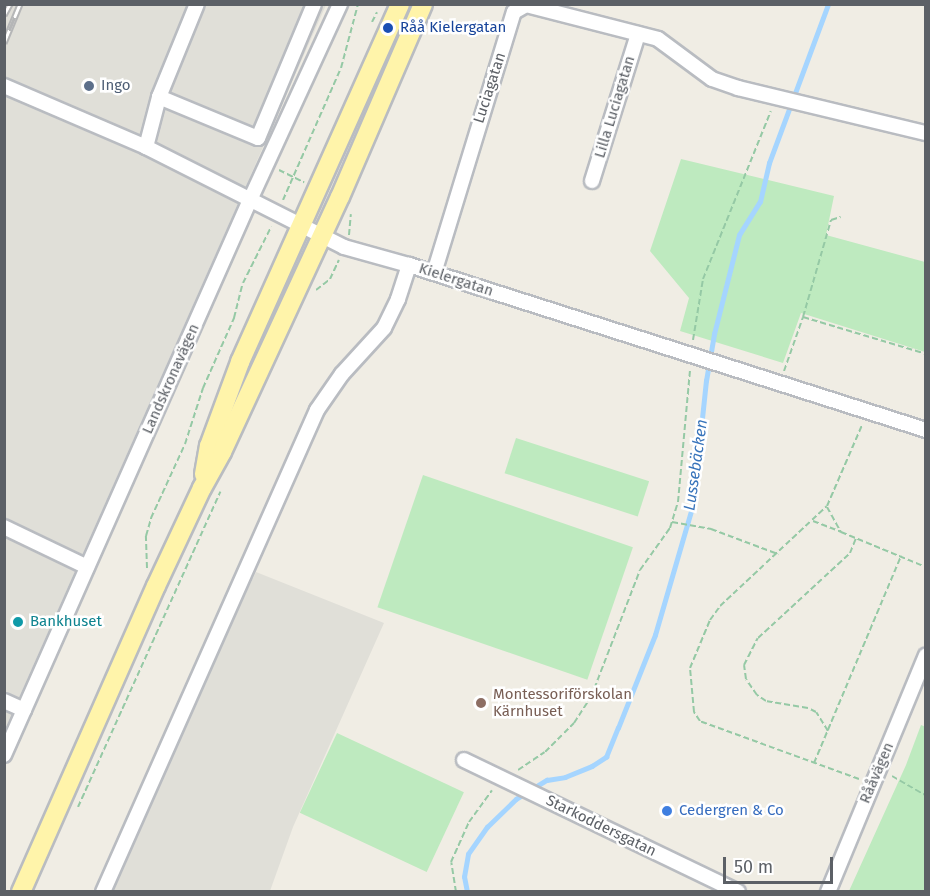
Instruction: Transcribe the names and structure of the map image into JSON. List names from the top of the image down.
{
  "streets": {
    "street": [
      "Luciagatan",
      "Lilla Luciagatan",
      "Kielergatan",
      "Landskronavägen",
      "Rååvägen",
      "Starkoddersgatan"
    ]
  },
  "crossings": [
    ["Luciagatan", "Lilla Luciagatan"],
    ["Luciagatan", "Kielergatan"],
    ["Kielergatan", "Landskronavägen"]
  ],
  "water": ["Lussebäcken"],
  "places": [
    "Råå Kielergatan",
    "Ingo",
    "Bankhuset",
    "Montessoriförskolan Kärnhuset",
    "Cedergren & Co"
  ],
  "scale_bar": "50 m"
}
